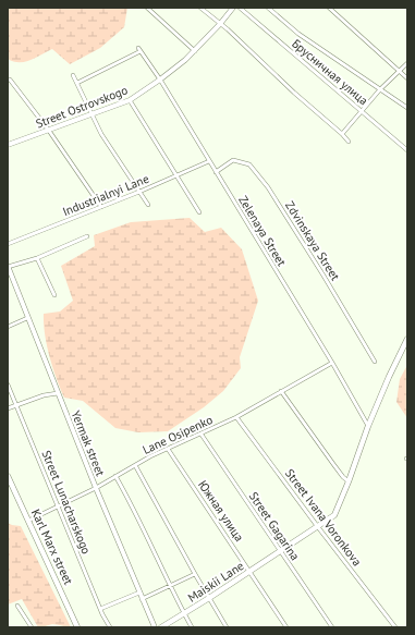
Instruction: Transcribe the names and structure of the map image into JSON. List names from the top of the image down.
{
  "streets": {
    "main road": ["Karl Marx street", "Maiskii Lane"],
    "street": [
      "Брусничная улица",
      "Street Ostrovskogo",
      "Industrialnyi Lane",
      "Zelenaya Street",
      "Zdvinskaya Street",
      "Lane Osipenko",
      "Yermak street",
      "Street Lunacharskogo",
      "Южная улица",
      "Street Ivana Voronkova",
      "Street Gagarina"
    ]
  },
  "crossings": [
    ["Street Ostrovskogo", "Zelenaya Street"],
    ["Industrialnyi Lane", "Zelenaya Street"],
    ["Zelenaya Street", "Zdvinskaya Street"],
    ["Zelenaya Street", "Lane Osipenko"],
    ["Zelenaya Street", "Maiskii Lane"],
    ["Lane Osipenko", "Yermak street"],
    ["Lane Osipenko", "Street Lunacharskogo"],
    ["Lane Osipenko", "Южная улица"],
    ["Lane Osipenko", "Street Ivana Voronkova"],
    ["Lane Osipenko", "Street Gagarina"],
    ["Lane Osipenko", "Karl Marx street"],
    ["Южная улица", "Maiskii Lane"],
    ["Street Ivana Voronkova", "Maiskii Lane"],
    ["Street Gagarina", "Maiskii Lane"]
  ]
}
